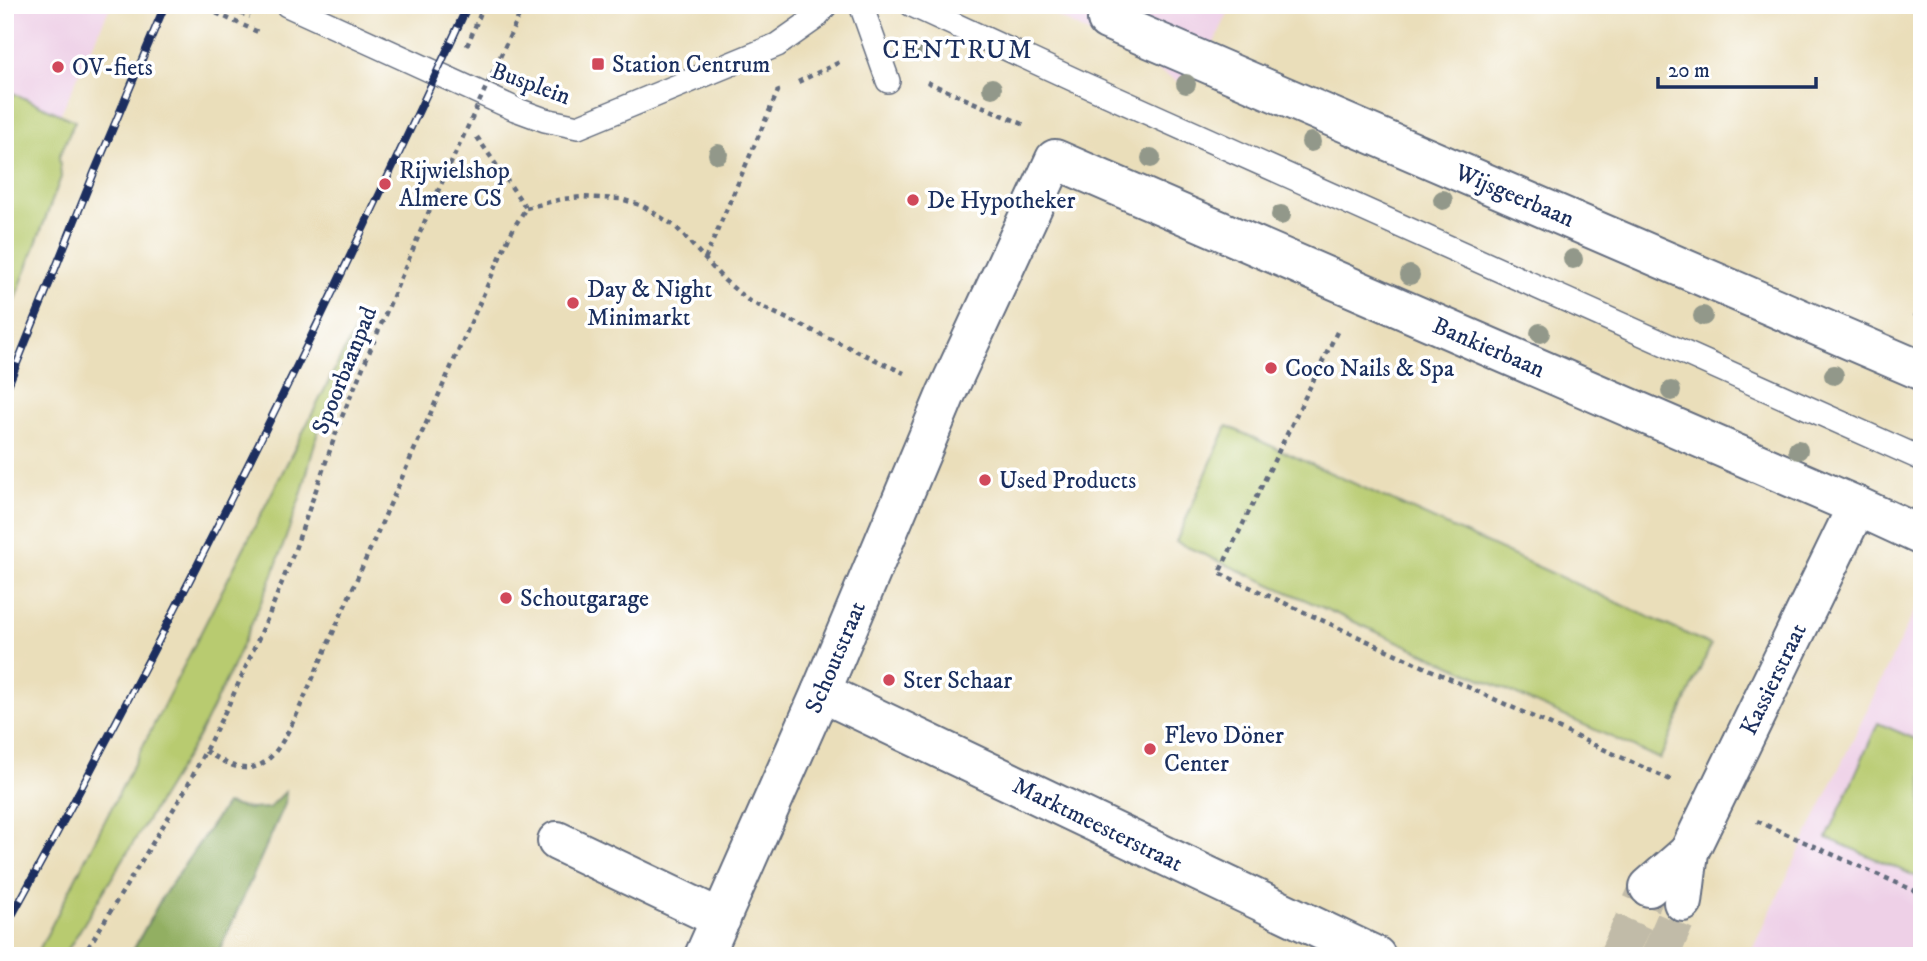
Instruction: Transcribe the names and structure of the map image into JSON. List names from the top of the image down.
{
  "streets": {
    "street": [
      "Wijsgeerbaan",
      "Bankierbaan",
      "Schoutstraat",
      "Kassierstraat",
      "Marktmeesterstraat"
    ],
    "lane": ["Busplein"],
    "path": ["Spoorbaanpad"]
  },
  "crossings": [
    ["Bankierbaan", "Schoutstraat"],
    ["Bankierbaan", "Kassierstraat"],
    ["Schoutstraat", "Marktmeesterstraat"]
  ],
  "districts": ["CENTRUM"],
  "places": {
    "transit": ["Station Centrum"],
    "other": [
      "OV-fiets",
      "Rijwielshop Almere CS",
      "De Hypotheker",
      "Day & Night Minimarkt",
      "Coco Nails & Spa",
      "Used Products",
      "Schoutgarage",
      "Ster Schaar",
      "Flevo Döner Center"
    ]
  },
  "scale_bar": "20 m"
}
